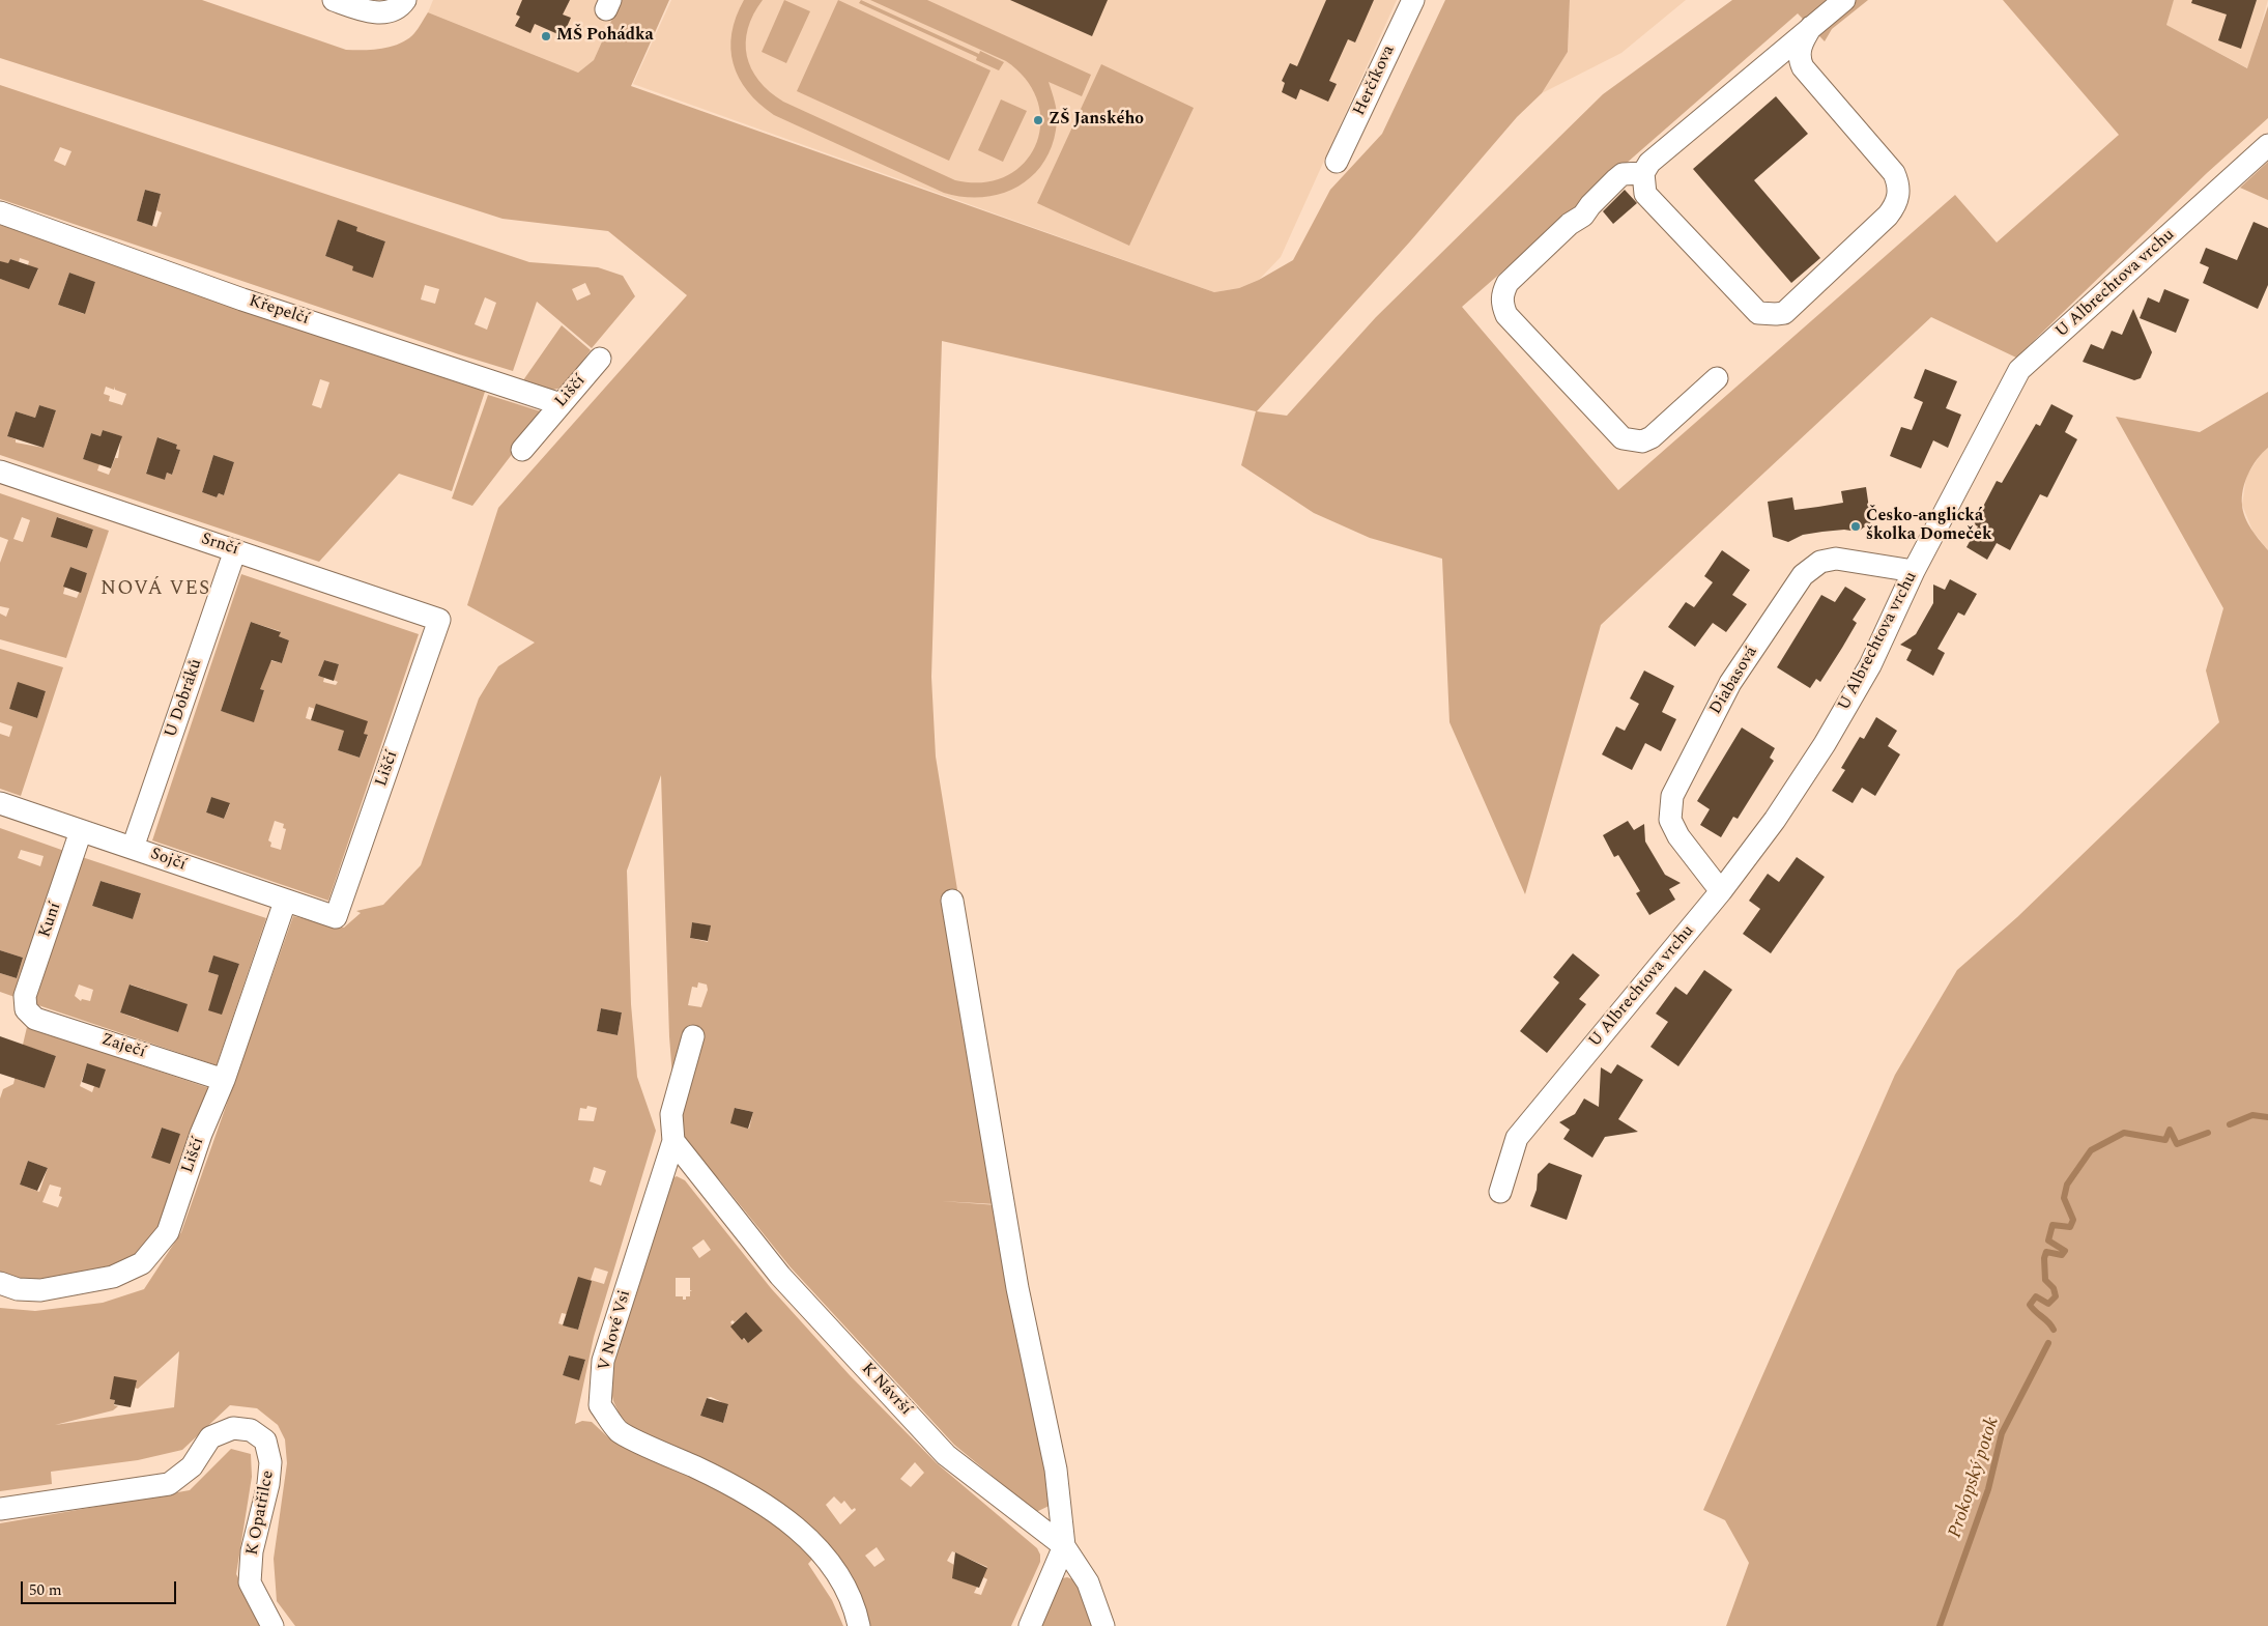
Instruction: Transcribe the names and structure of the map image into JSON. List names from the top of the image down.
{
  "streets": {
    "street": [
      "Herčíkova",
      "U Albrechtova vrchu",
      "Křepelčí",
      "Liščí",
      "Srnčí",
      "Diabasová",
      "U Dobráků",
      "Sojčí",
      "Kuní",
      "Zaječí",
      "V Nové Vsi",
      "K Návrší",
      "K Opatřilce"
    ]
  },
  "crossings": [
    ["U Albrechtova vrchu", "Diabasová"],
    ["Křepelčí", "Liščí"],
    ["Liščí", "Srnčí"],
    ["Liščí", "Sojčí"],
    ["Liščí", "Zaječí"],
    ["Srnčí", "U Dobráků"],
    ["U Dobráků", "Sojčí"],
    ["Sojčí", "Kuní"],
    ["Kuní", "Zaječí"],
    ["V Nové Vsi", "K Návrší"]
  ],
  "districts": ["NOVÁ VES"],
  "water": ["Prokopský potok"],
  "places": ["MŠ Pohádka", "ZŠ Janského", "Česko-anglická školka Domeček"],
  "scale_bar": "50 m"
}
